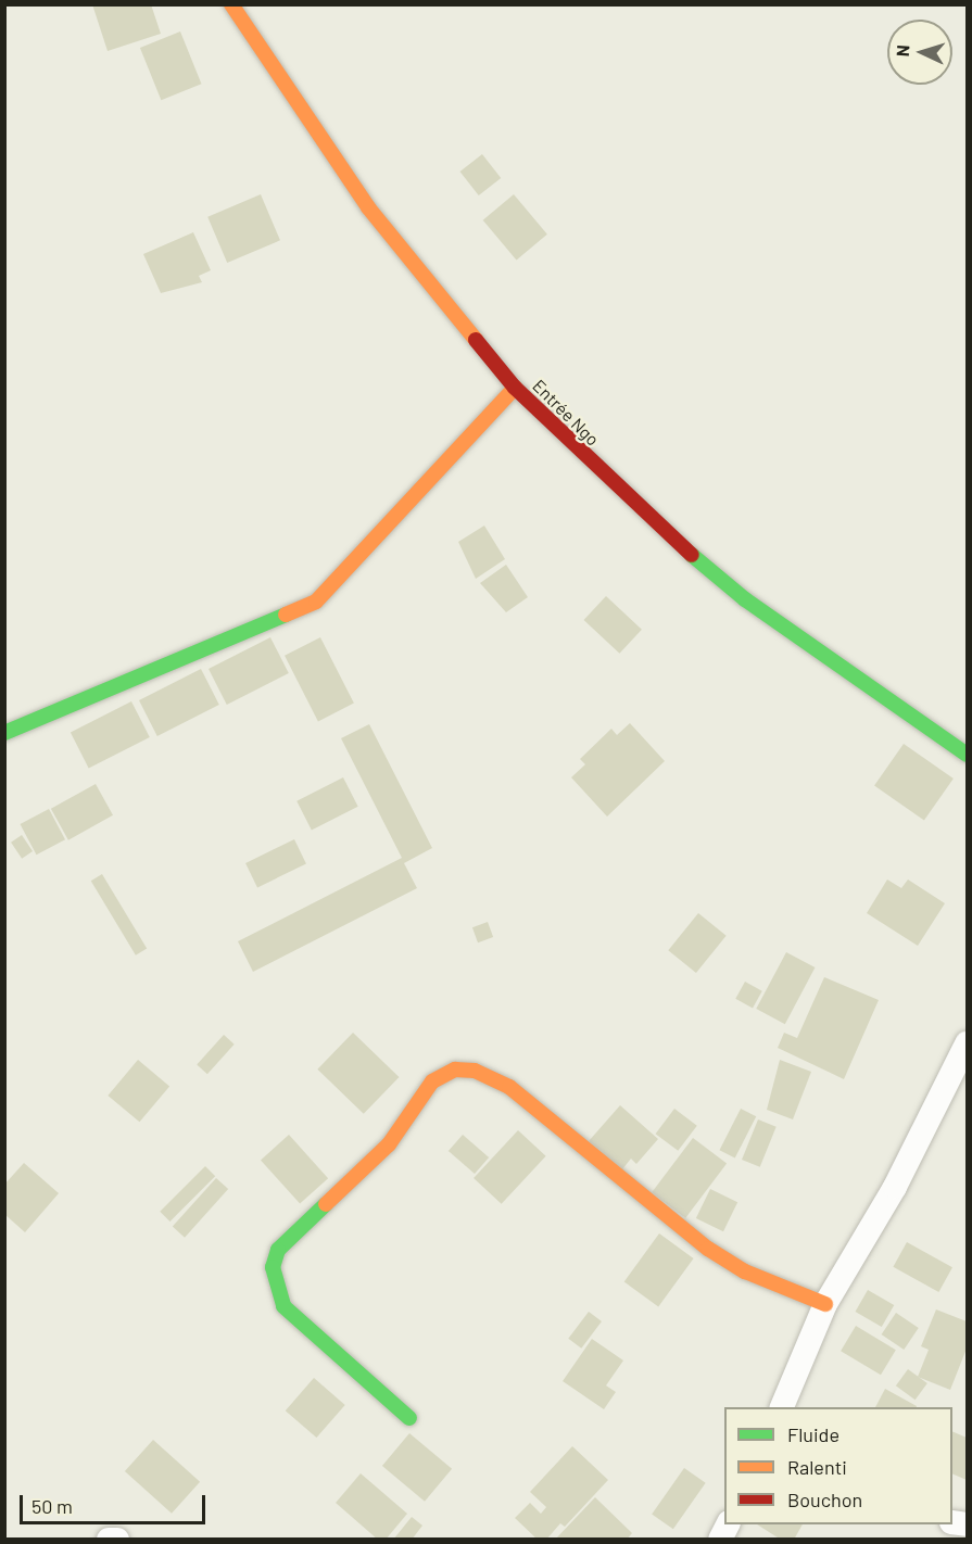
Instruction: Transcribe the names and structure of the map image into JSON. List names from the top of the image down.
{
  "streets": {
    "street": ["Entrée Ngo"]
  },
  "legend": ["Fluide", "Ralenti", "Bouchon"],
  "scale_bar": "50 m",
  "north": "left"
}
